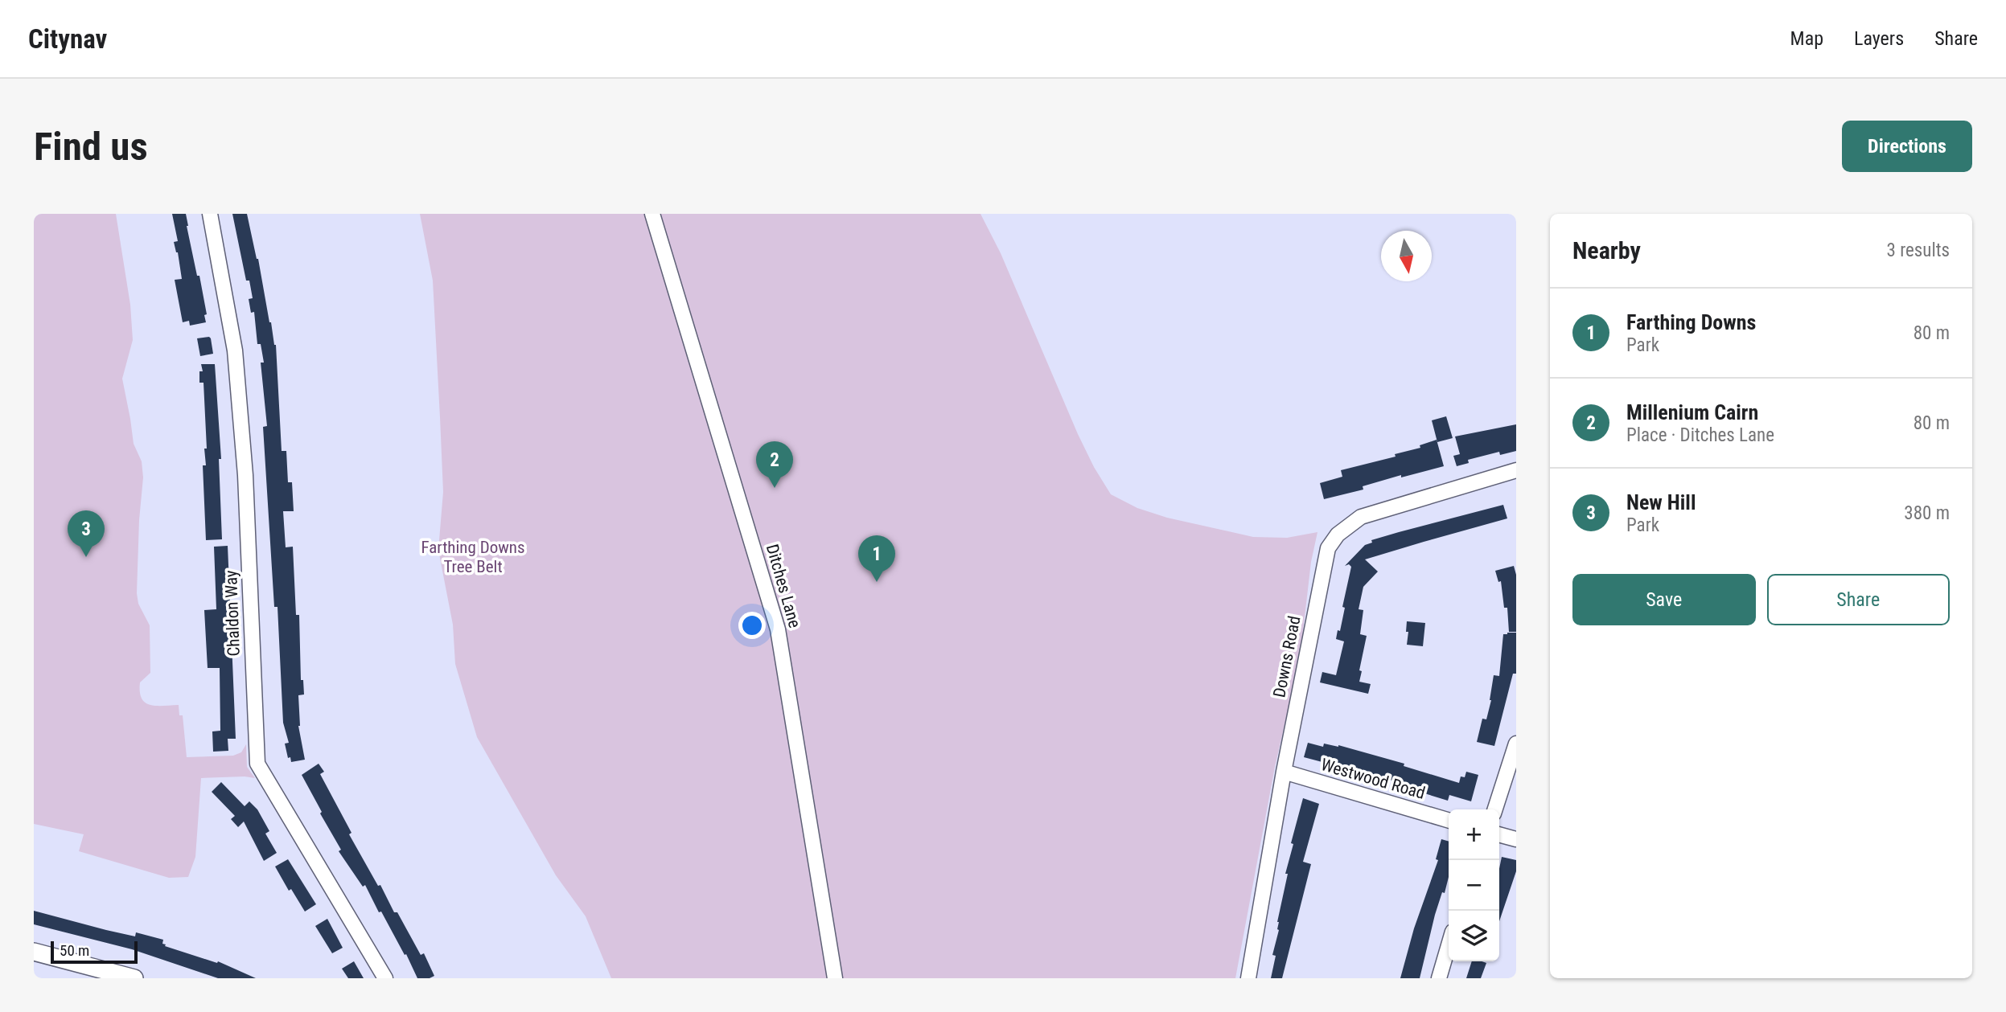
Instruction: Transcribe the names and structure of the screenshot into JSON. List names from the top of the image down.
{
  "streets": {
    "street": [
      "Ditches Lane",
      "Chaldon Way",
      "Downs Road",
      "Westwood Road"
    ]
  },
  "crossings": [
    ["Downs Road", "Westwood Road"]
  ],
  "parks": ["Farthing Downs Tree Belt"],
  "scale_bar": "50 m",
  "north": "bottom",
  "page": {
    "header": "Citynav",
    "nav": ["Map", "Layers", "Share"],
    "buttons": [
      "Directions",
      ["Save", "Share"]
    ],
    "title": "Find us",
    "heading": ["Nearby", "3 results"],
    "list": [
      {
        "mark": "1",
        "name": "Farthing Downs",
        "note": "Park",
        "value": "80 m"
      },
      {
        "mark": "2",
        "name": "Millenium Cairn",
        "note": "Place · Ditches Lane",
        "value": "80 m"
      },
      {
        "mark": "3",
        "name": "New Hill",
        "note": "Park",
        "value": "380 m"
      }
    ],
    "pins": ["2", "3", "1"],
    "map_buttons": ["+", "−"],
    "scale": "50 m"
  }
}
